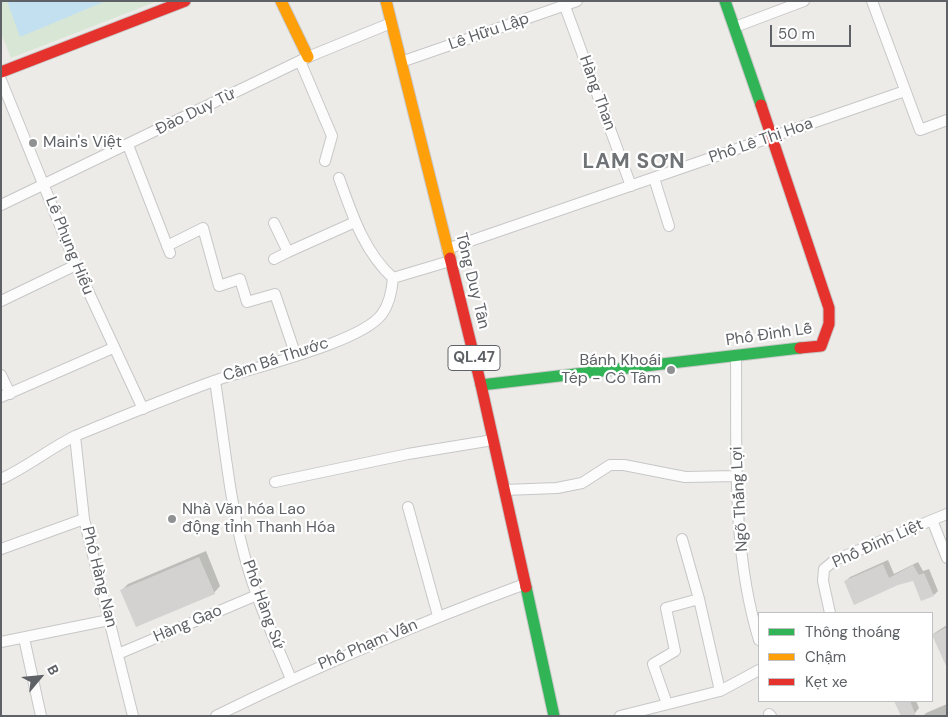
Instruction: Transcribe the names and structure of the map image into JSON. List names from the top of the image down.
{
  "streets": {
    "main road": ["Tống Duy Tân", "Phố Đinh Lễ", "QL.47"],
    "street": [
      "Lê Hữu Lập",
      "Hàng Than",
      "Đào Duy Từ",
      "Phố Lê Thị Hoa",
      "Lê Phụng Hiểu",
      "Cầm Bá Thước",
      "Ngõ Thắng Lợi",
      "Phố Đinh Liệt",
      "Phố Hàng Nan",
      "Phố Hàng Sứ",
      "Hàng Gạo",
      "Phố Phạm Vấn"
    ]
  },
  "crossings": [
    ["Lê Hữu Lập", "Hàng Than"],
    ["Lê Hữu Lập", "Tống Duy Tân"],
    ["Hàng Than", "Phố Lê Thị Hoa"],
    ["Đào Duy Từ", "Lê Phụng Hiểu"],
    ["Đào Duy Từ", "Tống Duy Tân"],
    ["Phố Lê Thị Hoa", "Tống Duy Tân"],
    ["Phố Lê Thị Hoa", "Phố Đinh Lễ"],
    ["Lê Phụng Hiểu", "Cầm Bá Thước"],
    ["Tống Duy Tân", "Phố Đinh Lễ"],
    ["Tống Duy Tân", "Phố Phạm Vấn"],
    ["Phố Đinh Lễ", "Ngõ Thắng Lợi"],
    ["Cầm Bá Thước", "Phố Hàng Nan"],
    ["Cầm Bá Thước", "Phố Hàng Sứ"],
    ["Phố Hàng Nan", "Hàng Gạo"],
    ["Phố Hàng Sứ", "Hàng Gạo"],
    ["Phố Hàng Sứ", "Phố Phạm Vấn"]
  ],
  "districts": ["LAM SƠN"],
  "places": ["Main's Việt", "Bánh Khoái Tép - Cô Tâm", "Nhà Văn hóa Lao động tỉnh Thanh Hóa"],
  "legend": ["Thông thoáng", "Chậm", "Kẹt xe"],
  "scale_bar": "50 m",
  "north": "top right"
}
